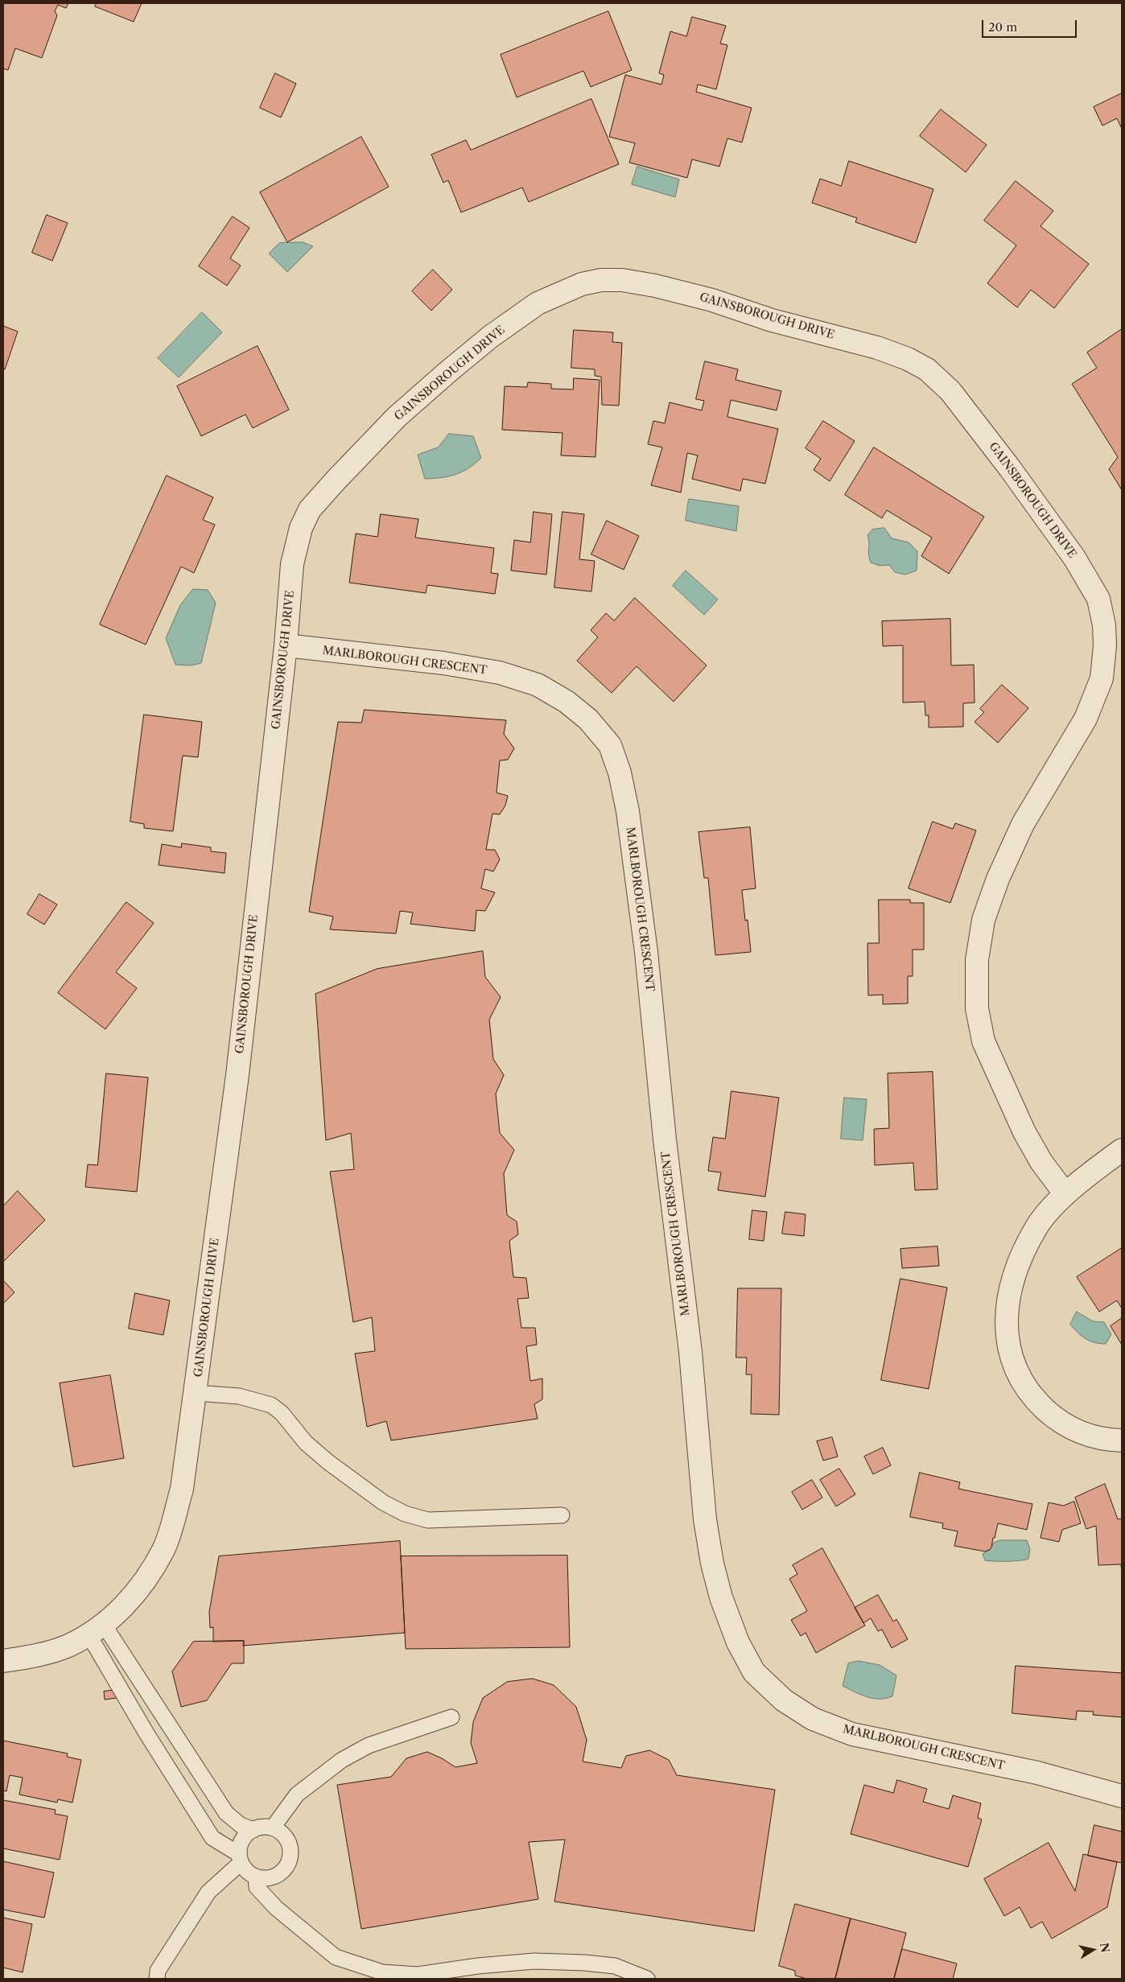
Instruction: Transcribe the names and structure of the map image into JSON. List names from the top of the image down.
{
  "streets": {
    "street": ["GAINSBOROUGH DRIVE", "MARLBOROUGH CRESCENT"]
  },
  "crossings": [
    ["GAINSBOROUGH DRIVE", "MARLBOROUGH CRESCENT"]
  ],
  "scale_bar": "20 m",
  "north": "right"
}
